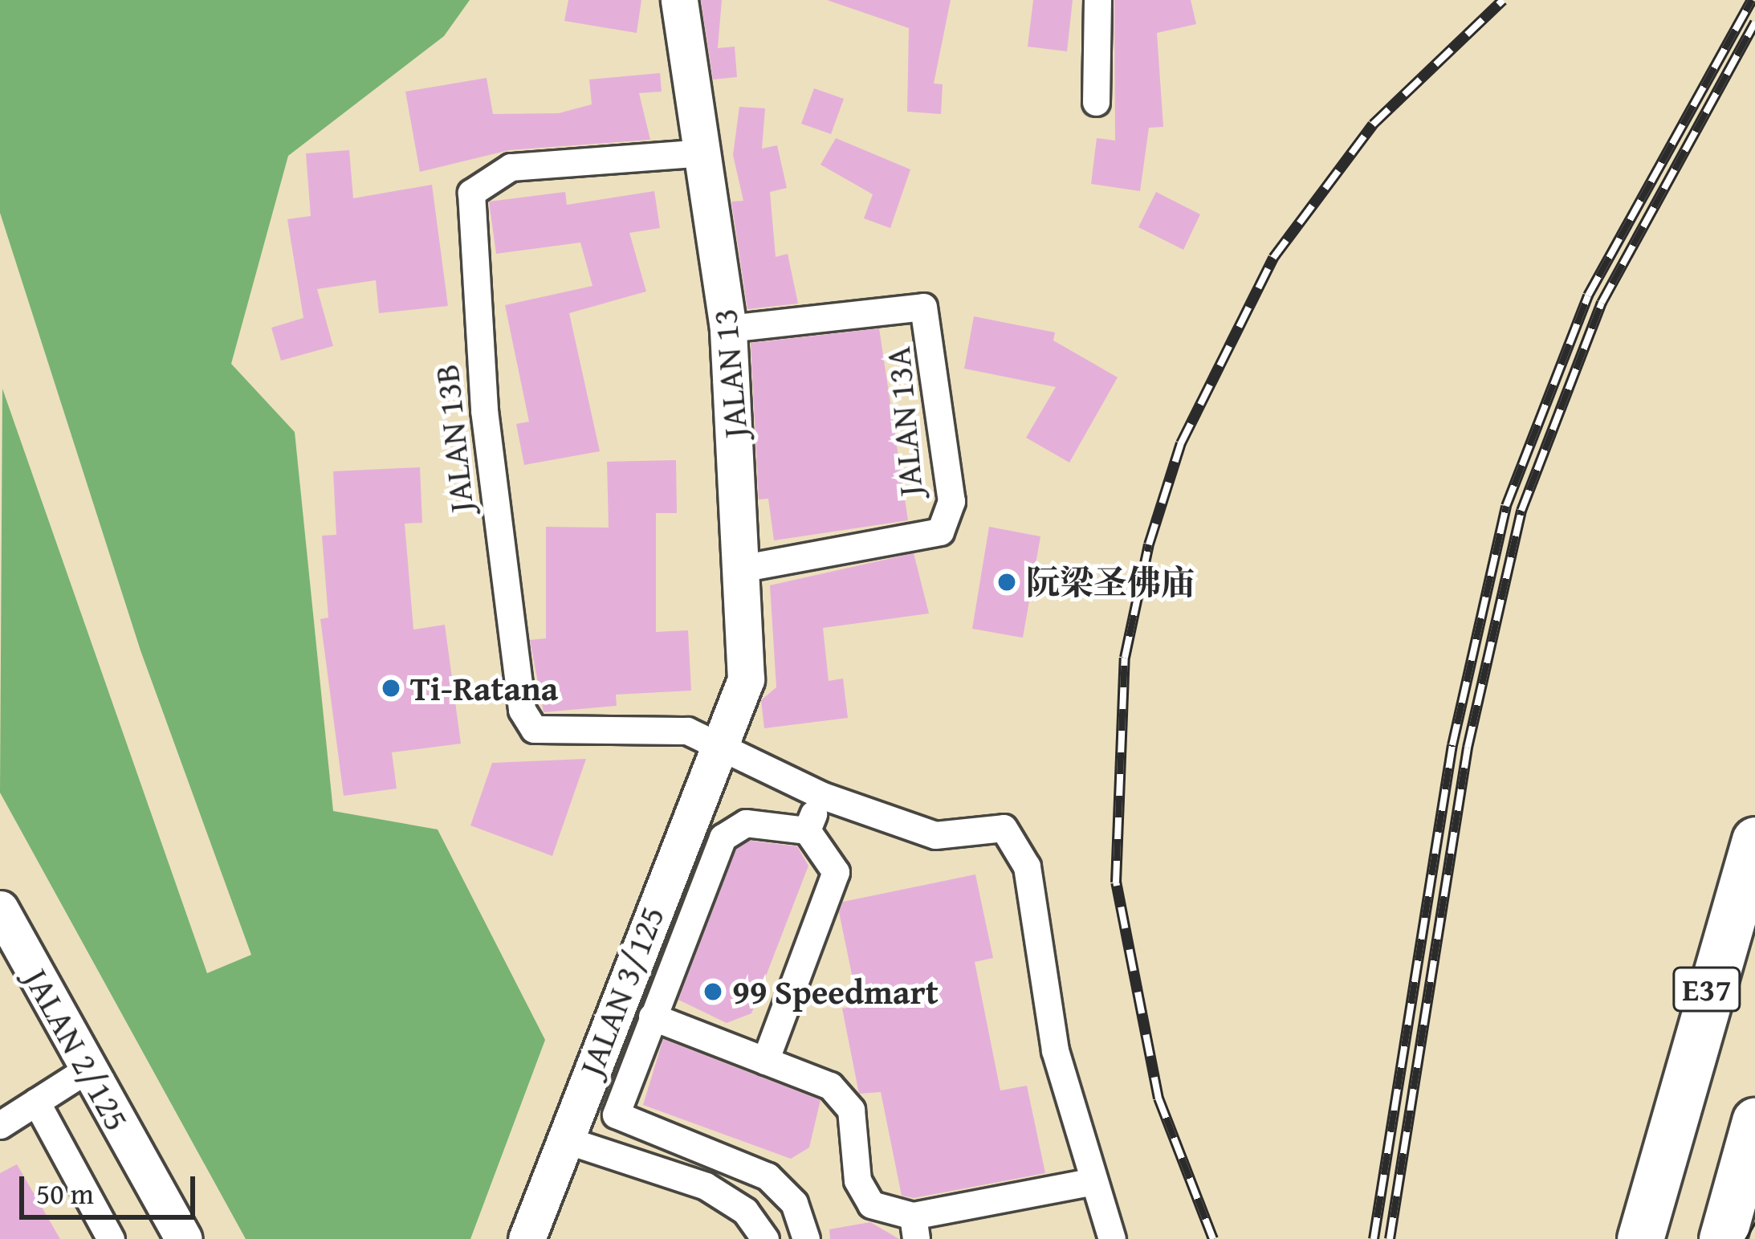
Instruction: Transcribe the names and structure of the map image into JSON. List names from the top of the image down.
{
  "streets": {
    "highway": ["E37"],
    "street": [
      "JALAN 13",
      "JALAN 13A",
      "JALAN 13B",
      "JALAN 3/125",
      "JALAN 2/125"
    ]
  },
  "crossings": [
    ["JALAN 13", "JALAN 13A"],
    ["JALAN 13", "JALAN 13B"],
    ["JALAN 13", "JALAN 3/125"],
    ["JALAN 13B", "JALAN 3/125"]
  ],
  "places": ["阮梁圣佛庙", "Ti-Ratana", "99 Speedmart"],
  "scale_bar": "50 m"
}
